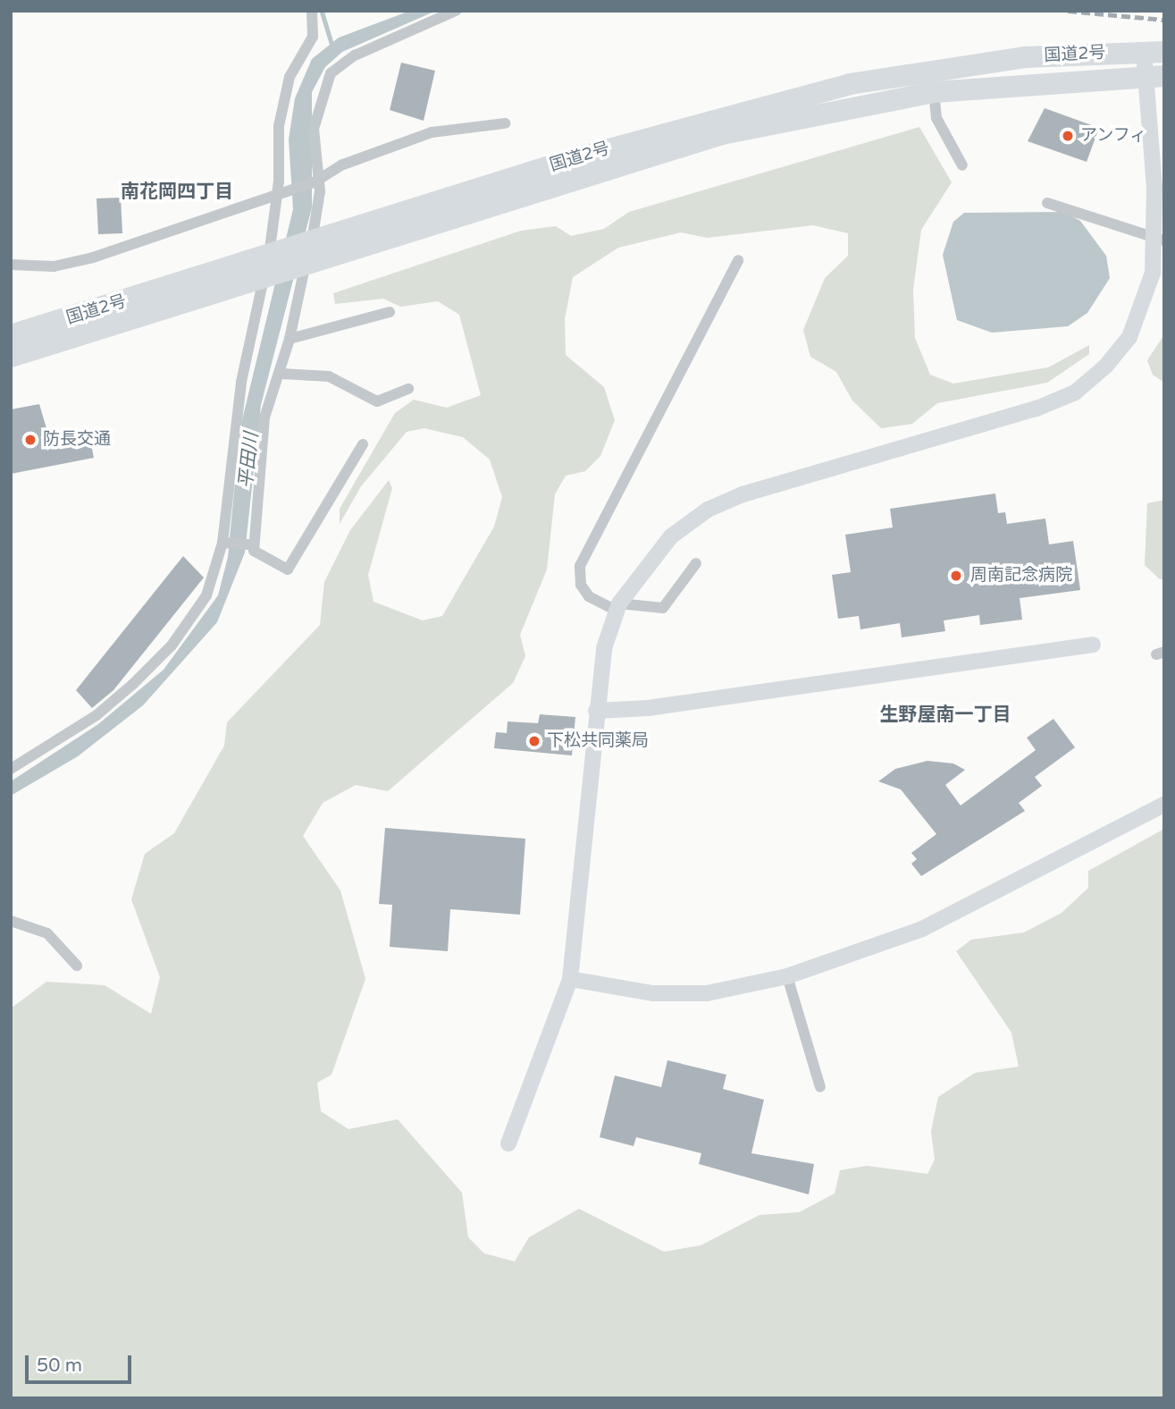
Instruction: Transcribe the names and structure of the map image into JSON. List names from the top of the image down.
{
  "streets": {
    "highway": ["国道2号"]
  },
  "districts": ["南花岡四丁目", "生野屋南一丁目"],
  "water": ["平田川"],
  "places": [
    "アンフィ",
    "防長交通",
    "周南記念病院",
    "下松共同薬局"
  ],
  "scale_bar": "50 m"
}
